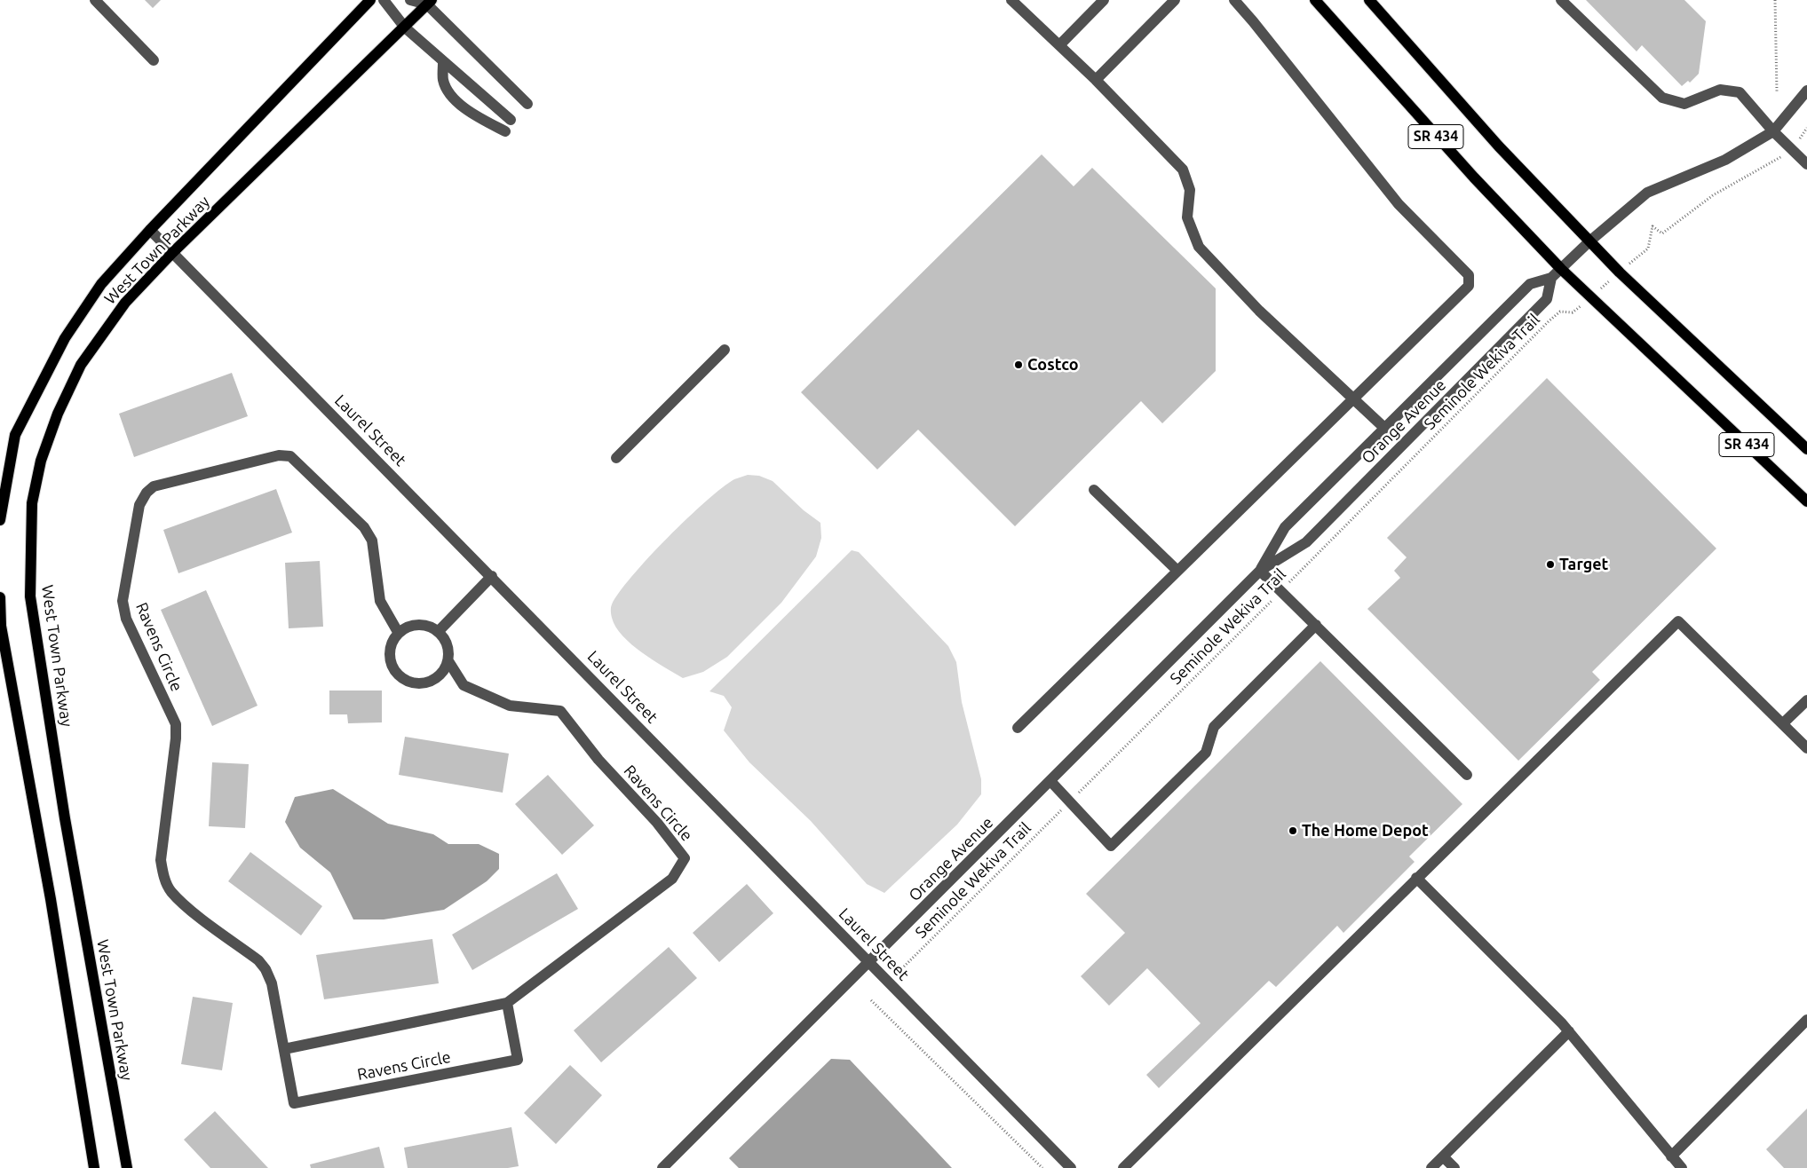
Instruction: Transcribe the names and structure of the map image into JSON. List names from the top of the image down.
{
  "streets": {
    "main road": ["SR 434", "West Town Parkway"],
    "street": ["Orange Avenue", "Laurel Street", "Ravens Circle"],
    "path": ["Seminole Wekiva Trail"]
  },
  "crossings": [
    ["SR 434", "Orange Avenue"],
    ["West Town Parkway", "Laurel Street"],
    ["Orange Avenue", "Laurel Street"]
  ],
  "places": ["Costco", "Target", "The Home Depot"]
}
